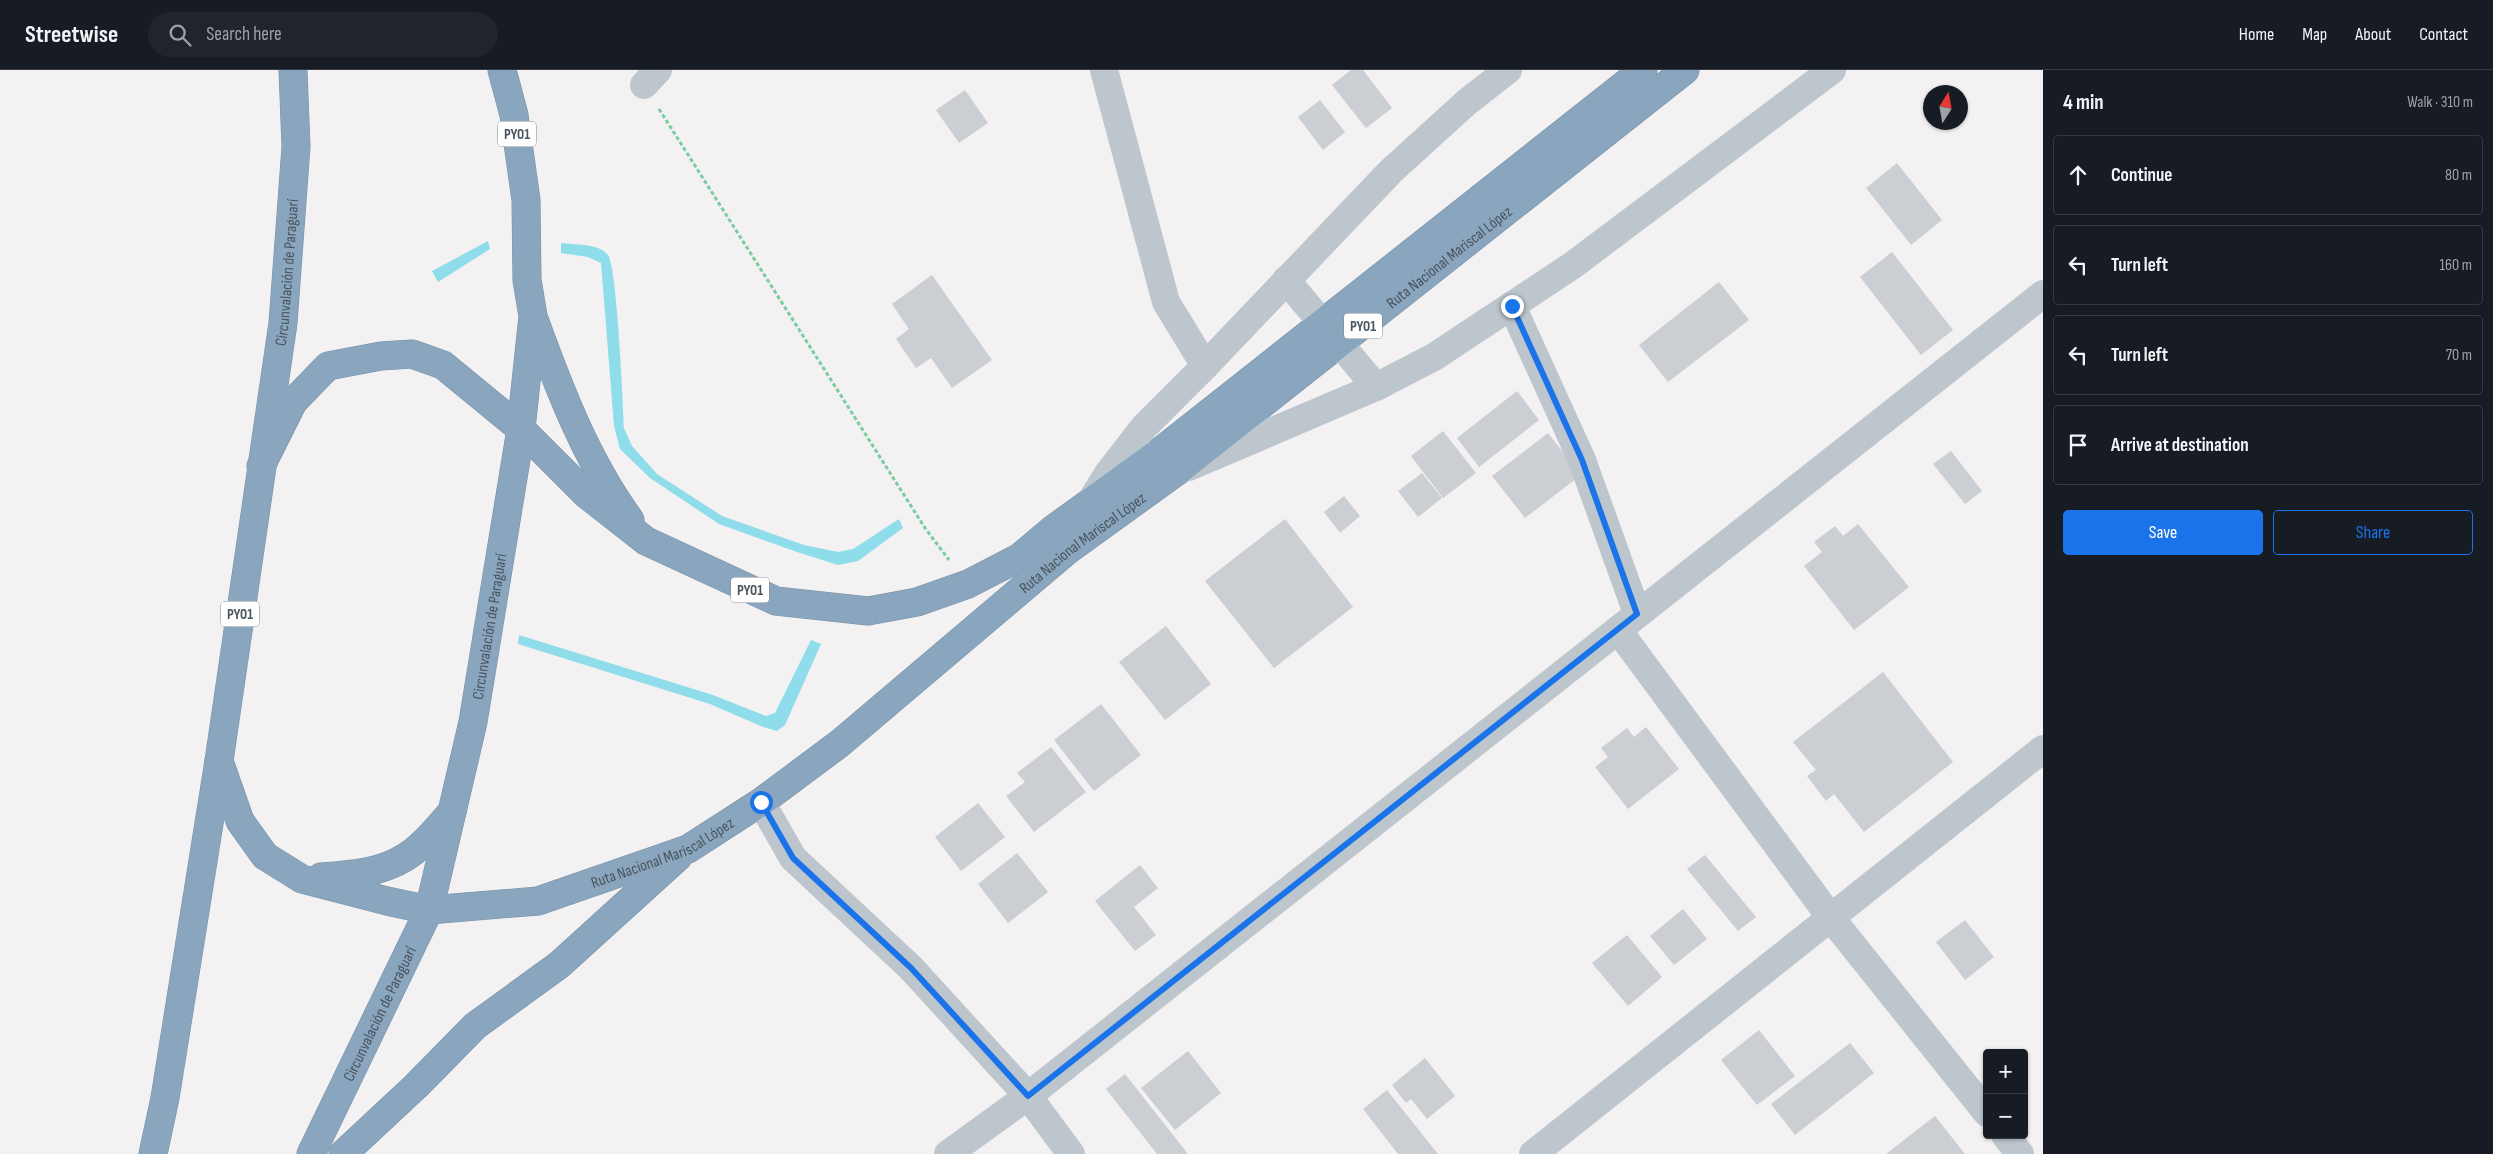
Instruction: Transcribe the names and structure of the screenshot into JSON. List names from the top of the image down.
{
  "streets": {
    "highway": ["PY01", "Ruta Nacional Mariscal López", "Circunvalación de Paraguarí"]
  },
  "crossings": [
    ["Ruta Nacional Mariscal López", "Circunvalación de Paraguarí"]
  ],
  "north": "top",
  "page": {
    "header": "Streetwise",
    "search": "Search here",
    "nav": [
      "Home",
      "Map",
      "About",
      "Contact"
    ],
    "heading": ["4 min", "Walk · 310 m"],
    "list": [
      ["Continue", "80 m"],
      ["Turn left", "160 m"],
      ["Turn left", "70 m"],
      "Arrive at destination"
    ],
    "buttons": ["Save", "Share"],
    "map_buttons": ["+", "−"]
  }
}
